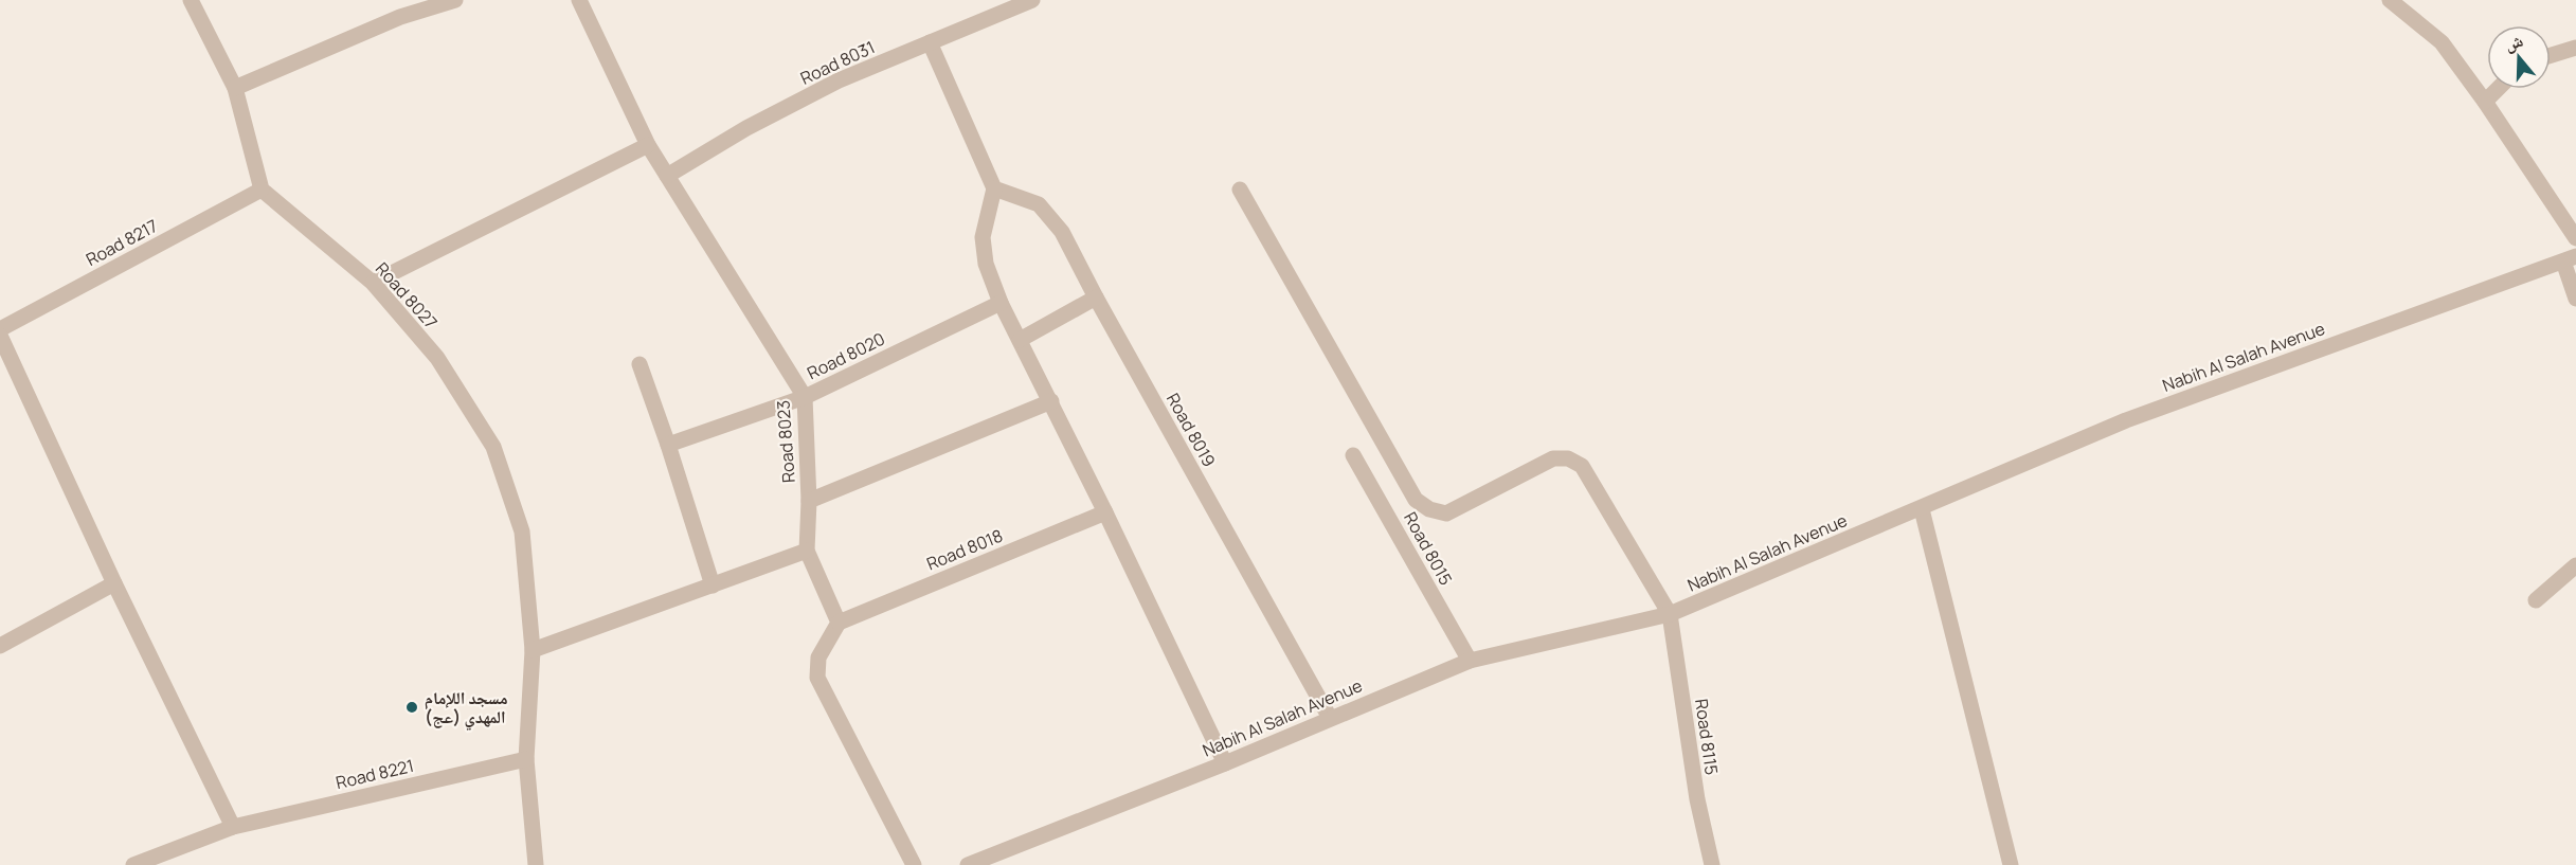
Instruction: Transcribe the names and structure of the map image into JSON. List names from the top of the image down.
{
  "streets": {
    "street": [
      "Road 8031",
      "Road 8217",
      "Road 8027",
      "Road 8020",
      "Nabih Al Salah Avenue",
      "Road 8019",
      "Road 8023",
      "Road 8015",
      "Road 8018",
      "Road 8115",
      "Road 8221"
    ]
  },
  "crossings": [
    ["Road 8031", "Road 8023"],
    ["Road 8217", "Road 8027"],
    ["Road 8027", "Road 8221"],
    ["Road 8020", "Road 8023"],
    ["Nabih Al Salah Avenue", "Road 8019"],
    ["Nabih Al Salah Avenue", "Road 8015"],
    ["Nabih Al Salah Avenue", "Road 8115"],
    ["Road 8023", "Road 8018"]
  ],
  "places": ["مسجد اللإمام المهدي (عج)"],
  "north": "top"
}
